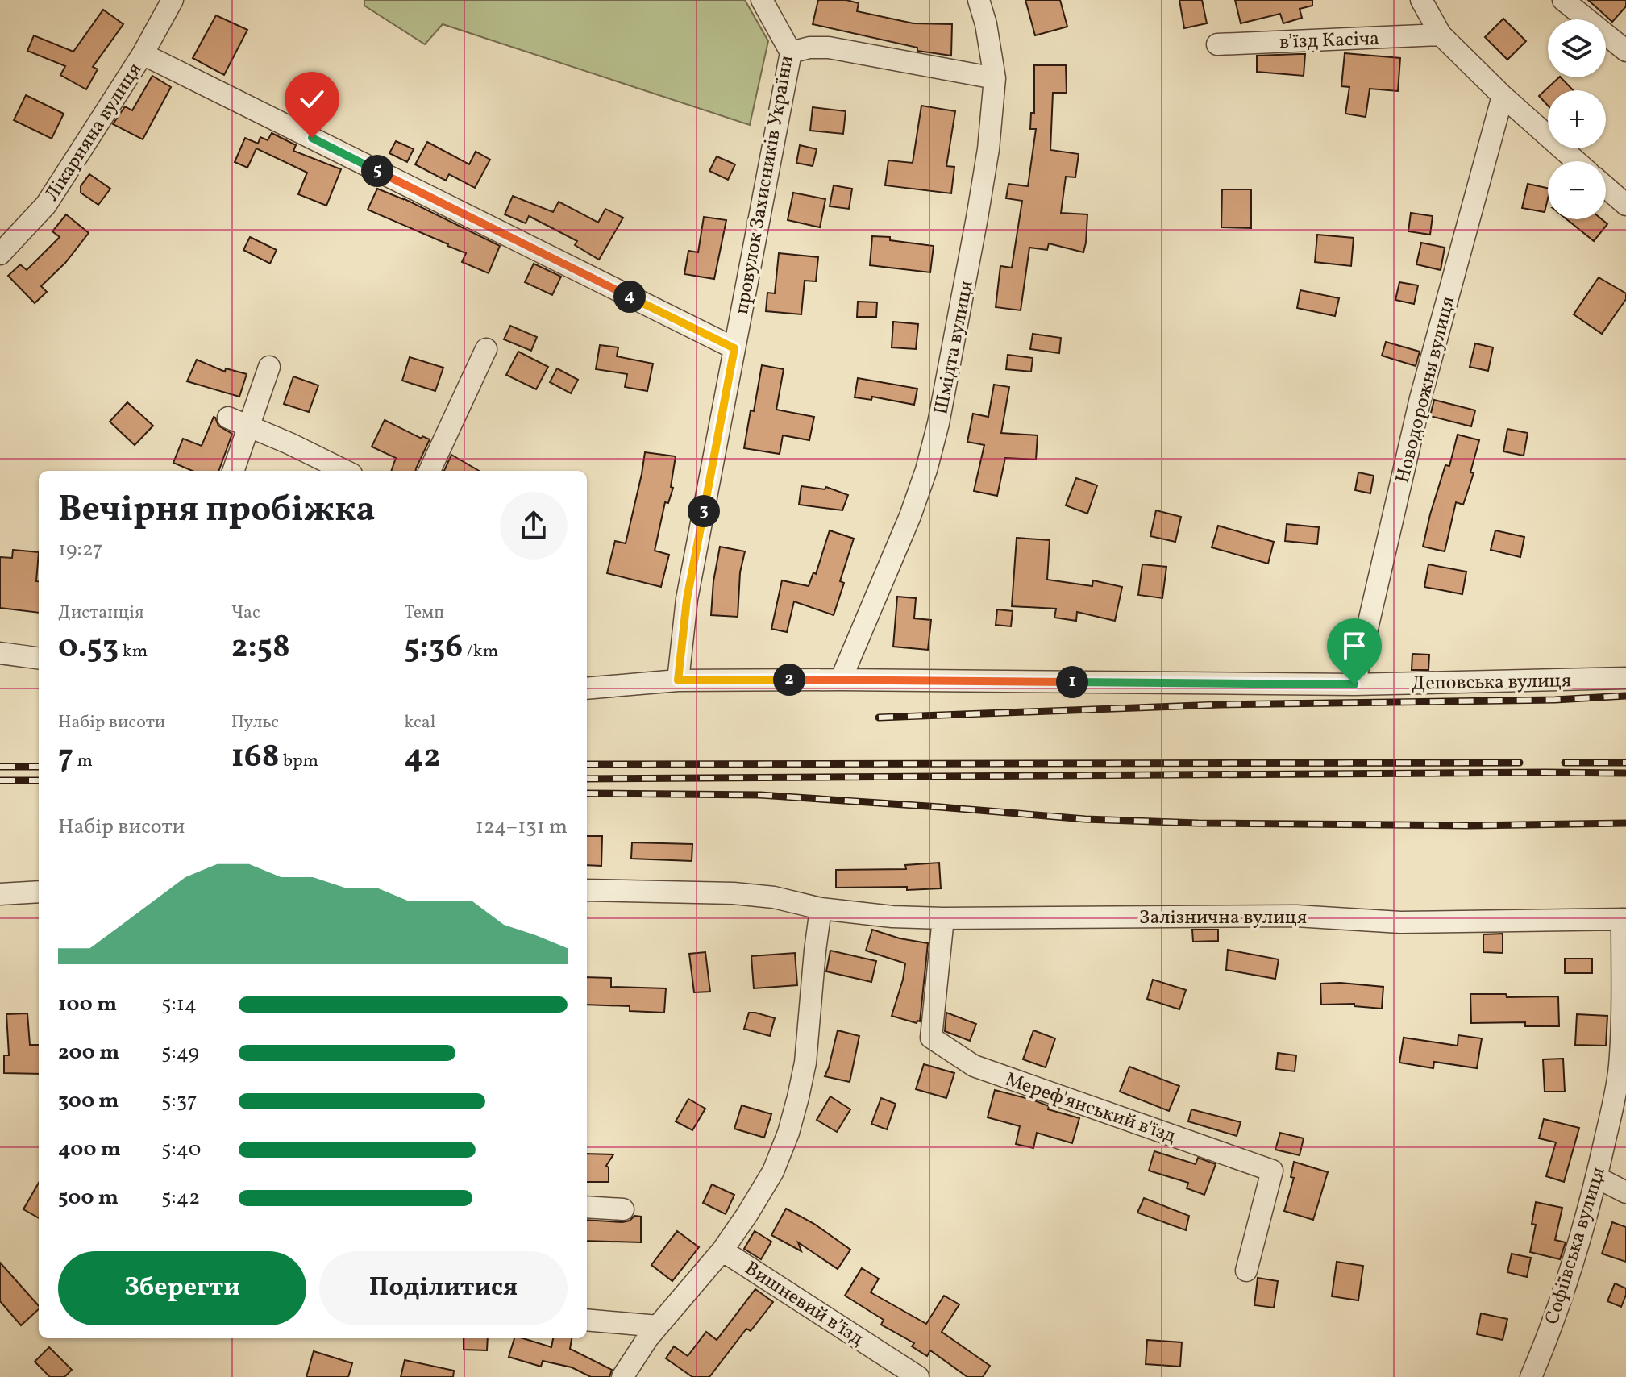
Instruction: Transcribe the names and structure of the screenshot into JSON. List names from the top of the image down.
{
  "streets": {
    "street": [
      "в’їзд Касіча",
      "Лікарняна вулиця",
      "провулок Захисників України",
      "Шмідта вулиця",
      "Новодорожня вулиця",
      "Деповська вулиця",
      "Залізнична вулиця",
      "Мереф'янський в'їзд",
      "Софіївська вулиця",
      "Вишневий в’їзд"
    ]
  },
  "crossings": [
    ["провулок Захисників України", "Деповська вулиця"],
    ["Шмідта вулиця", "Деповська вулиця"],
    ["Новодорожня вулиця", "Деповська вулиця"],
    ["Залізнична вулиця", "Мереф'янський в'їзд"],
    ["Залізнична вулиця", "Софіївська вулиця"]
  ],
  "page": {
    "map_buttons": ["+", "−"],
    "pins": [
      "5",
      "4",
      "3",
      "2",
      "1"
    ],
    "heading": ["Вечірня пробіжка", "19:27"],
    "stats": [
      ["Дистанція", "0.53 km"],
      ["Час", "2:58"],
      ["Темп", "5:36 /km"],
      ["Набір висоти", "7 m"],
      ["Пульс", "168 bpm"],
      ["kcal", "42"]
    ],
    "chart": ["Набір висоти", "124–131 m"],
    "list": [
      {
        "name": "100 m",
        "note": "5:14"
      },
      {
        "name": "200 m",
        "note": "5:49"
      },
      {
        "name": "300 m",
        "note": "5:37"
      },
      {
        "name": "400 m",
        "note": "5:40"
      },
      {
        "name": "500 m",
        "note": "5:42"
      }
    ],
    "buttons": ["Зберегти", "Поділитися"]
  }
}
